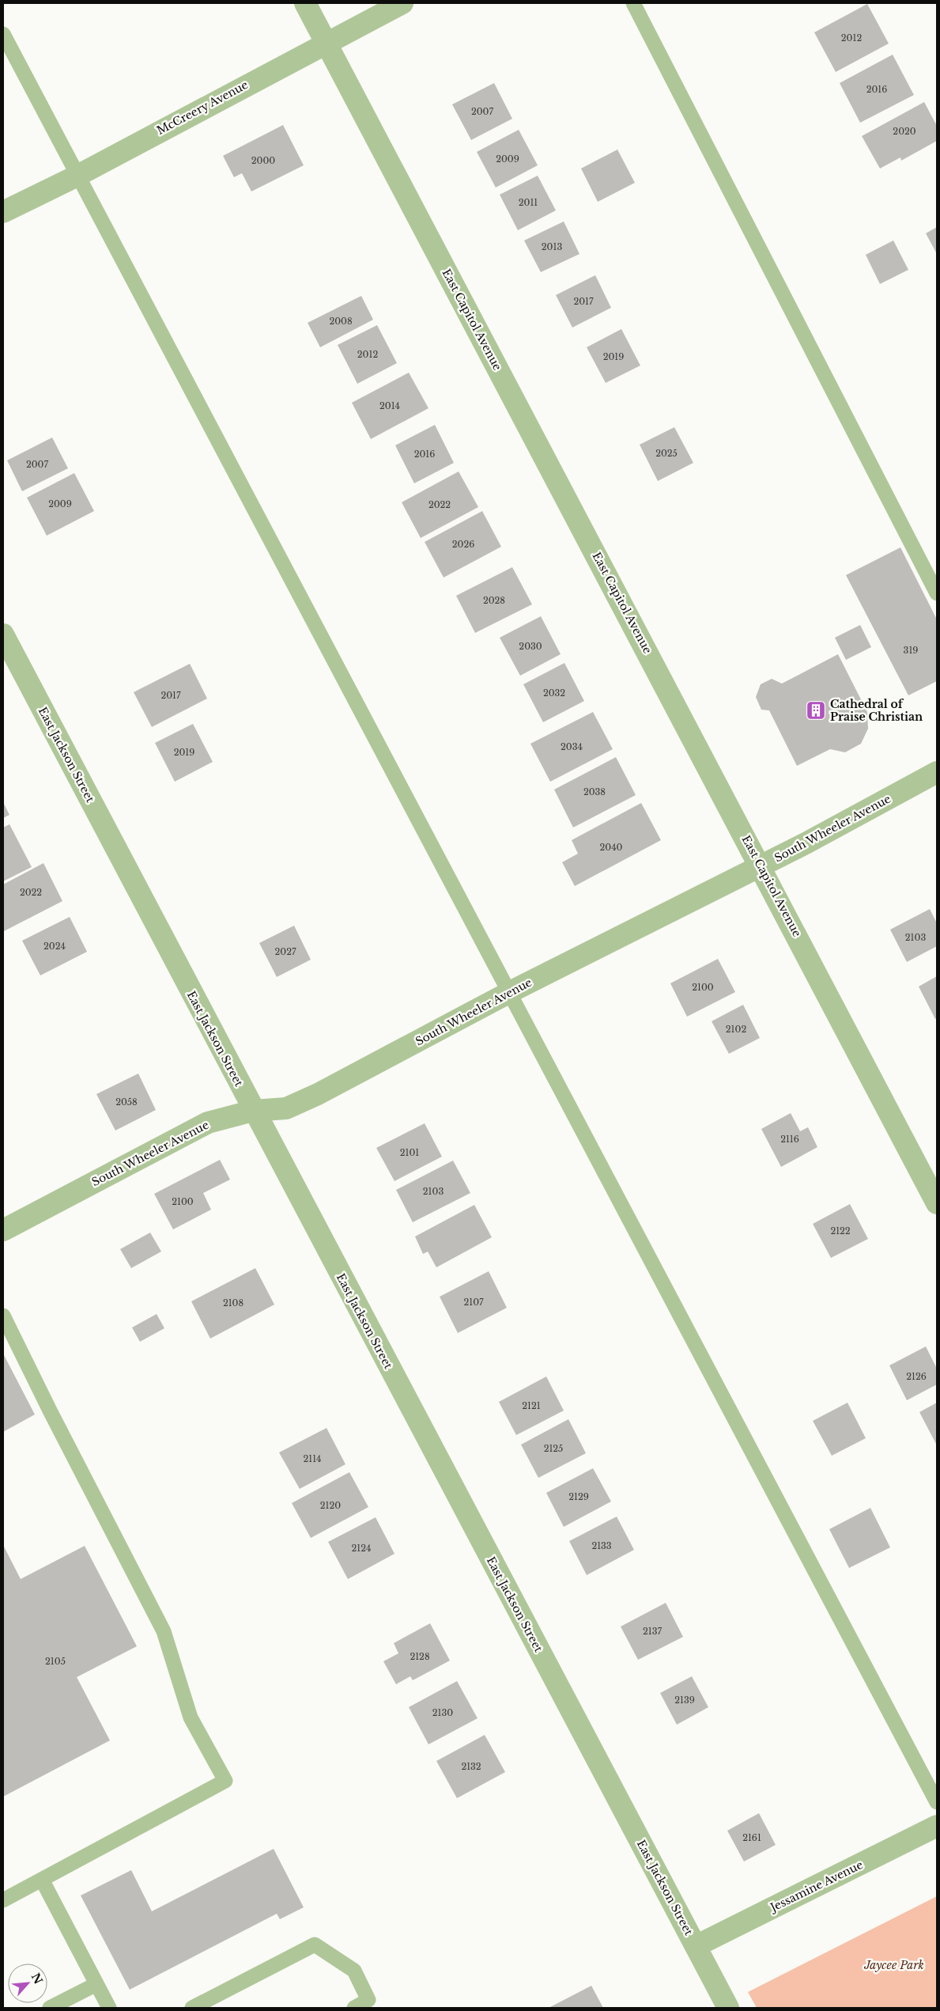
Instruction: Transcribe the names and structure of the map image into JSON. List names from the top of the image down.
{
  "streets": {
    "street": [
      "McCreery Avenue",
      "East Capitol Avenue",
      "East Jackson Street",
      "South Wheeler Avenue",
      "Jessamine Avenue"
    ]
  },
  "crossings": [
    ["McCreery Avenue", "East Capitol Avenue"],
    ["East Capitol Avenue", "South Wheeler Avenue"],
    ["East Jackson Street", "South Wheeler Avenue"],
    ["East Jackson Street", "Jessamine Avenue"]
  ],
  "parks": ["Jaycee Park"],
  "places": {
    "building": ["Cathedral of Praise Christian"]
  },
  "house_numbers": [
    "2012",
    "2016",
    "2007",
    "2020",
    "2009",
    "2000",
    "2011",
    "2013",
    "2017",
    "2008",
    "2012",
    "2019",
    "2014",
    "2025",
    "2016",
    "2007",
    "2009",
    "2022",
    "2026",
    "2028",
    "2030",
    "319",
    "2032",
    "2017",
    "2034",
    "2019",
    "2038",
    "2040",
    "2022",
    "2103",
    "2024",
    "2027",
    "2100",
    "2102",
    "2058",
    "2116",
    "2101",
    "2103",
    "2100",
    "2122",
    "2107",
    "2108",
    "2126",
    "2121",
    "2125",
    "2114",
    "2129",
    "2120",
    "2133",
    "2124",
    "2137",
    "2128",
    "2105",
    "2139",
    "2130",
    "2132",
    "2161"
  ],
  "north": "top right"
}
